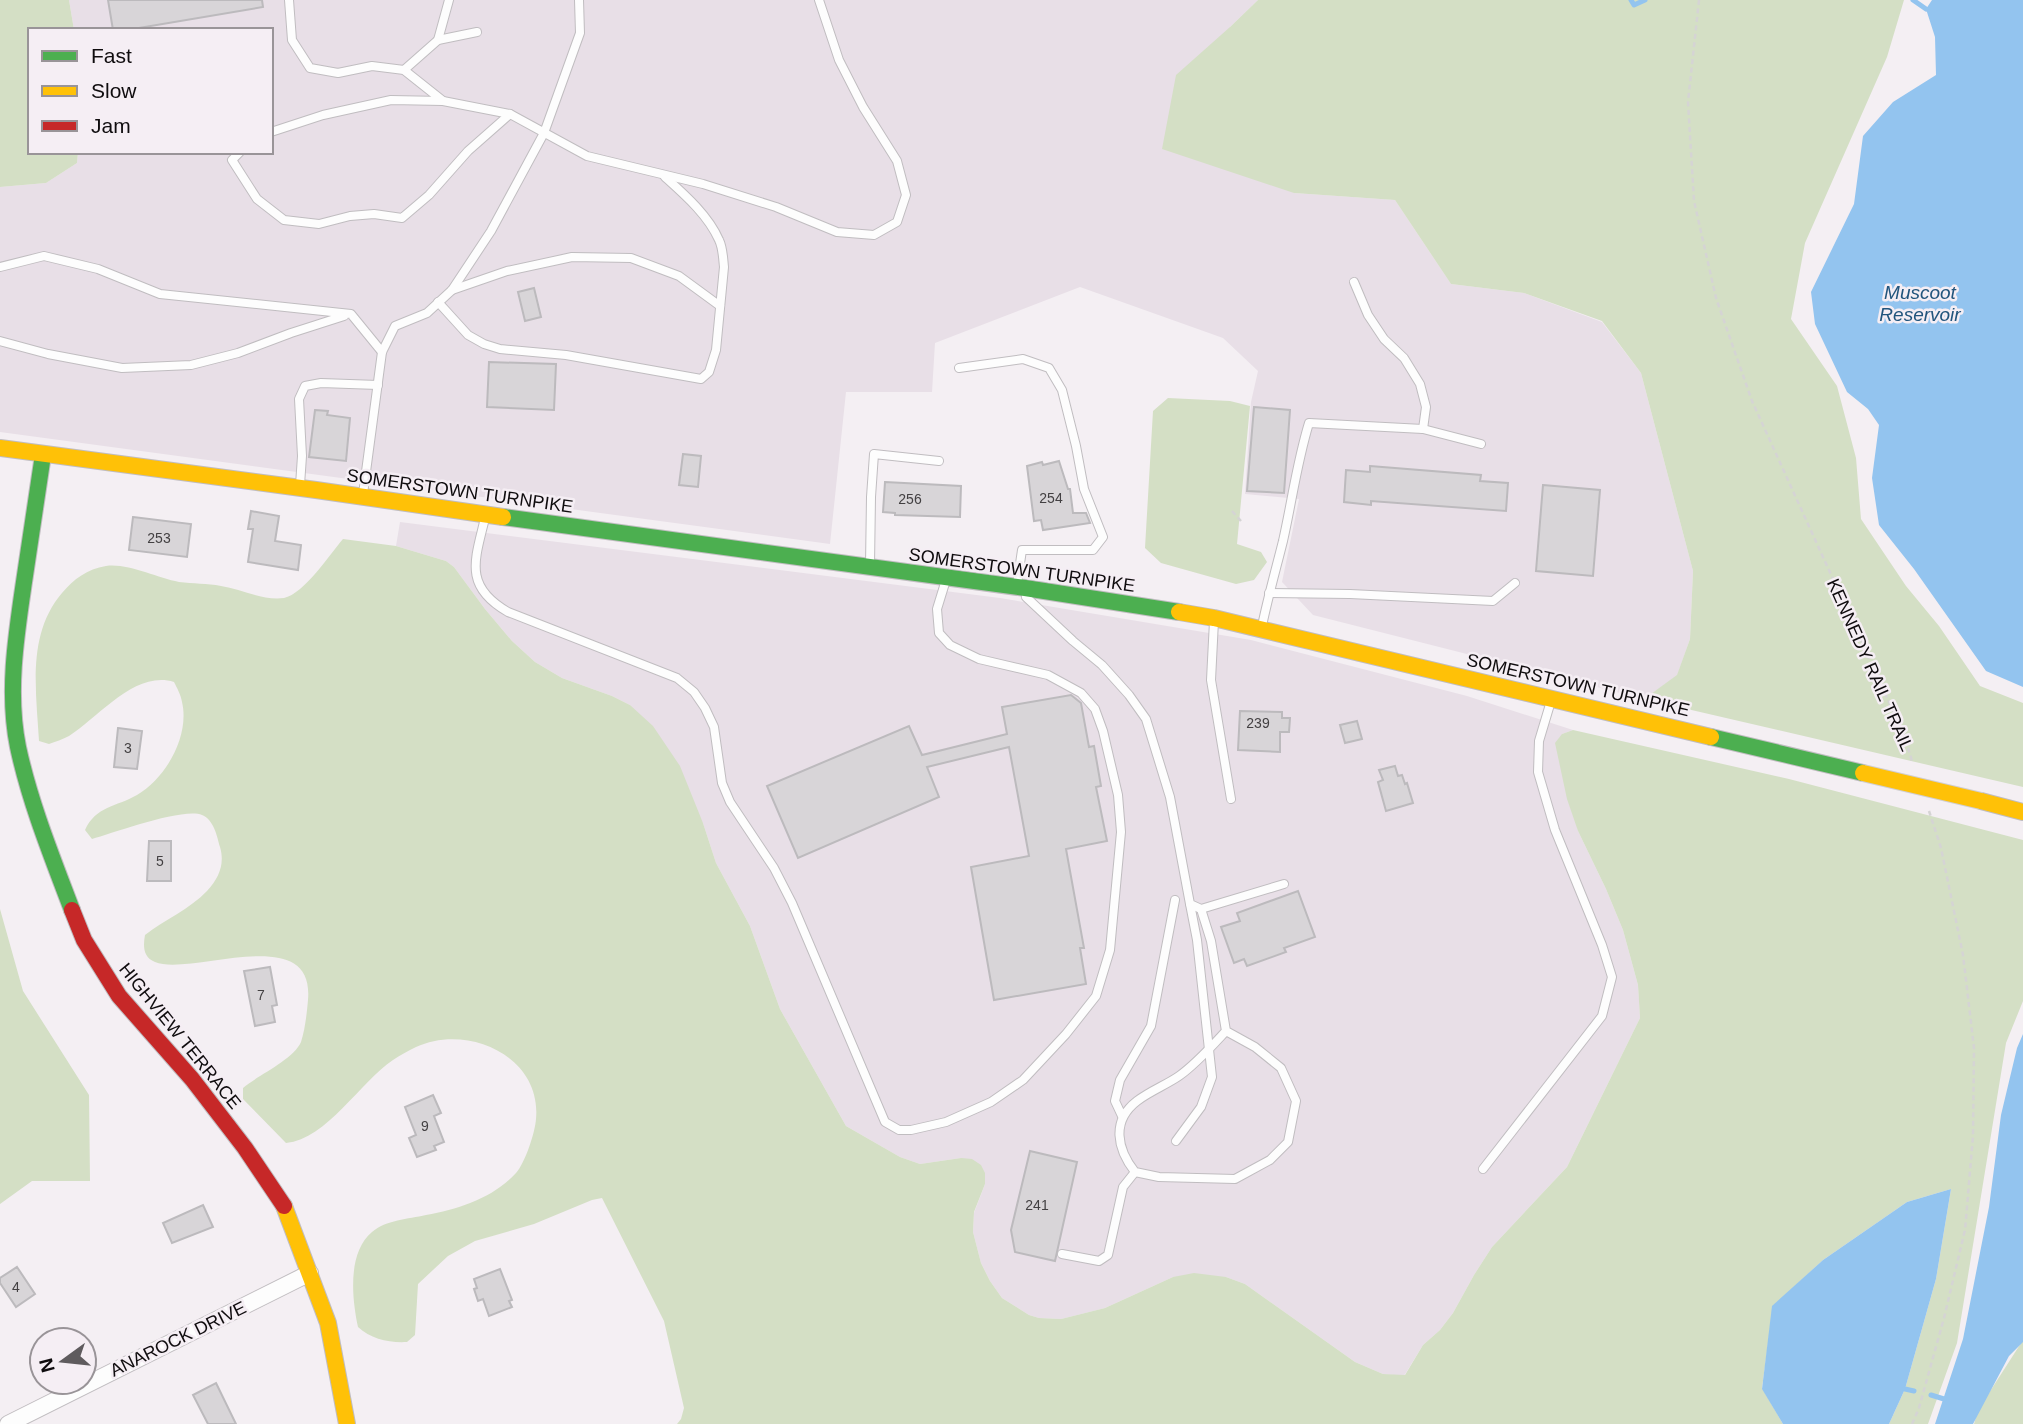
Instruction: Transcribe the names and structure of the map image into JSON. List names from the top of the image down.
{
  "streets": {
    "main road": ["SOMERSTOWN TURNPIKE", "HIGHVIEW TERRACE"],
    "street": ["ANAROCK DRIVE"],
    "path": ["KENNEDY RAIL TRAIL"]
  },
  "crossings": [
    ["SOMERSTOWN TURNPIKE", "HIGHVIEW TERRACE"],
    ["HIGHVIEW TERRACE", "ANAROCK DRIVE"]
  ],
  "water": ["Muscoot Reservoir"],
  "house_numbers": [
    "254",
    "256",
    "253",
    "239",
    "3",
    "5",
    "7",
    "9",
    "241",
    "4"
  ],
  "legend": ["Fast", "Slow", "Jam"],
  "north": "left"
}
